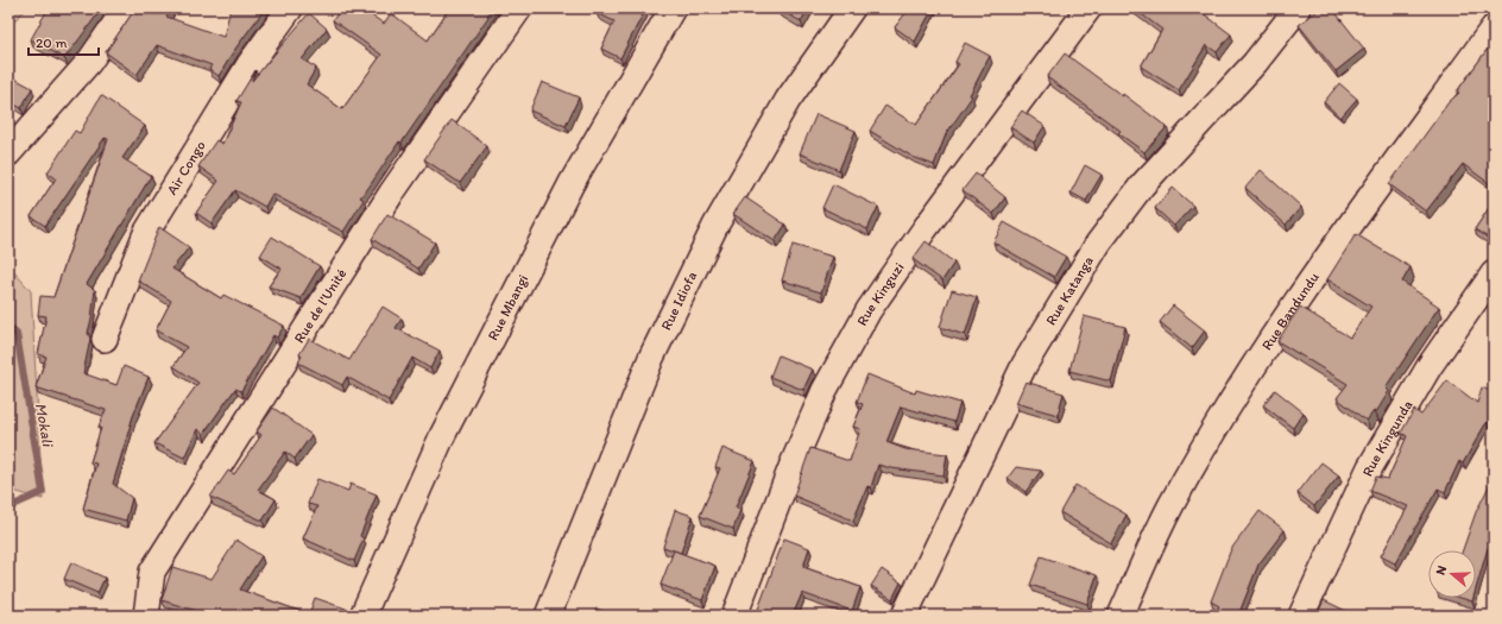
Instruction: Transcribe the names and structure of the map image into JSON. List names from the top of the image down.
{
  "streets": {
    "street": [
      "Air Congo",
      "Rue Katanga",
      "Rue Kinguzi",
      "Rue Idiofa",
      "Rue de l'Unité",
      "Rue Mbangi",
      "Rue Bandundu",
      "Rue Kingunda"
    ]
  },
  "water": ["Mokali"],
  "scale_bar": "20 m",
  "north": "left"
}
